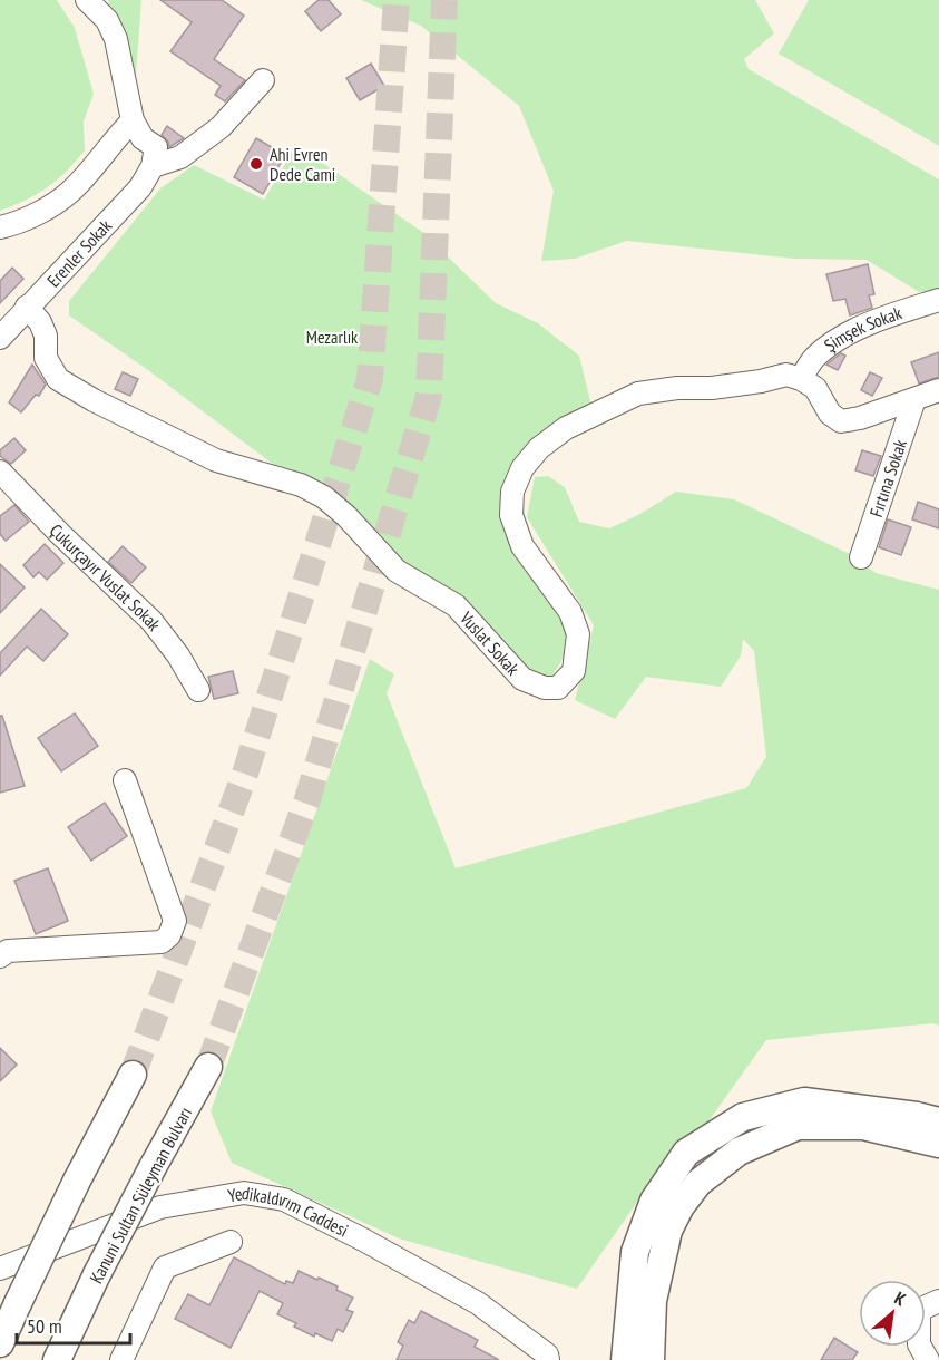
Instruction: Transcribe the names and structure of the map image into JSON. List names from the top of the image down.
{
  "streets": {
    "main road": ["Kanuni Sultan Süleyman Bulvarı"],
    "street": [
      "Erenler Sokak",
      "Şimşek Sokak",
      "Fırtına Sokak",
      "Çukurçayır Vuslat Sokak",
      "Vuslat Sokak",
      "Yedikaldırım Caddesi"
    ]
  },
  "crossings": [
    ["Erenler Sokak", "Vuslat Sokak"],
    ["Şimşek Sokak", "Vuslat Sokak"]
  ],
  "parks": ["Mezarlık"],
  "places": ["Ahi Evren Dede Cami"],
  "scale_bar": "50 m",
  "north": "top right"
}
